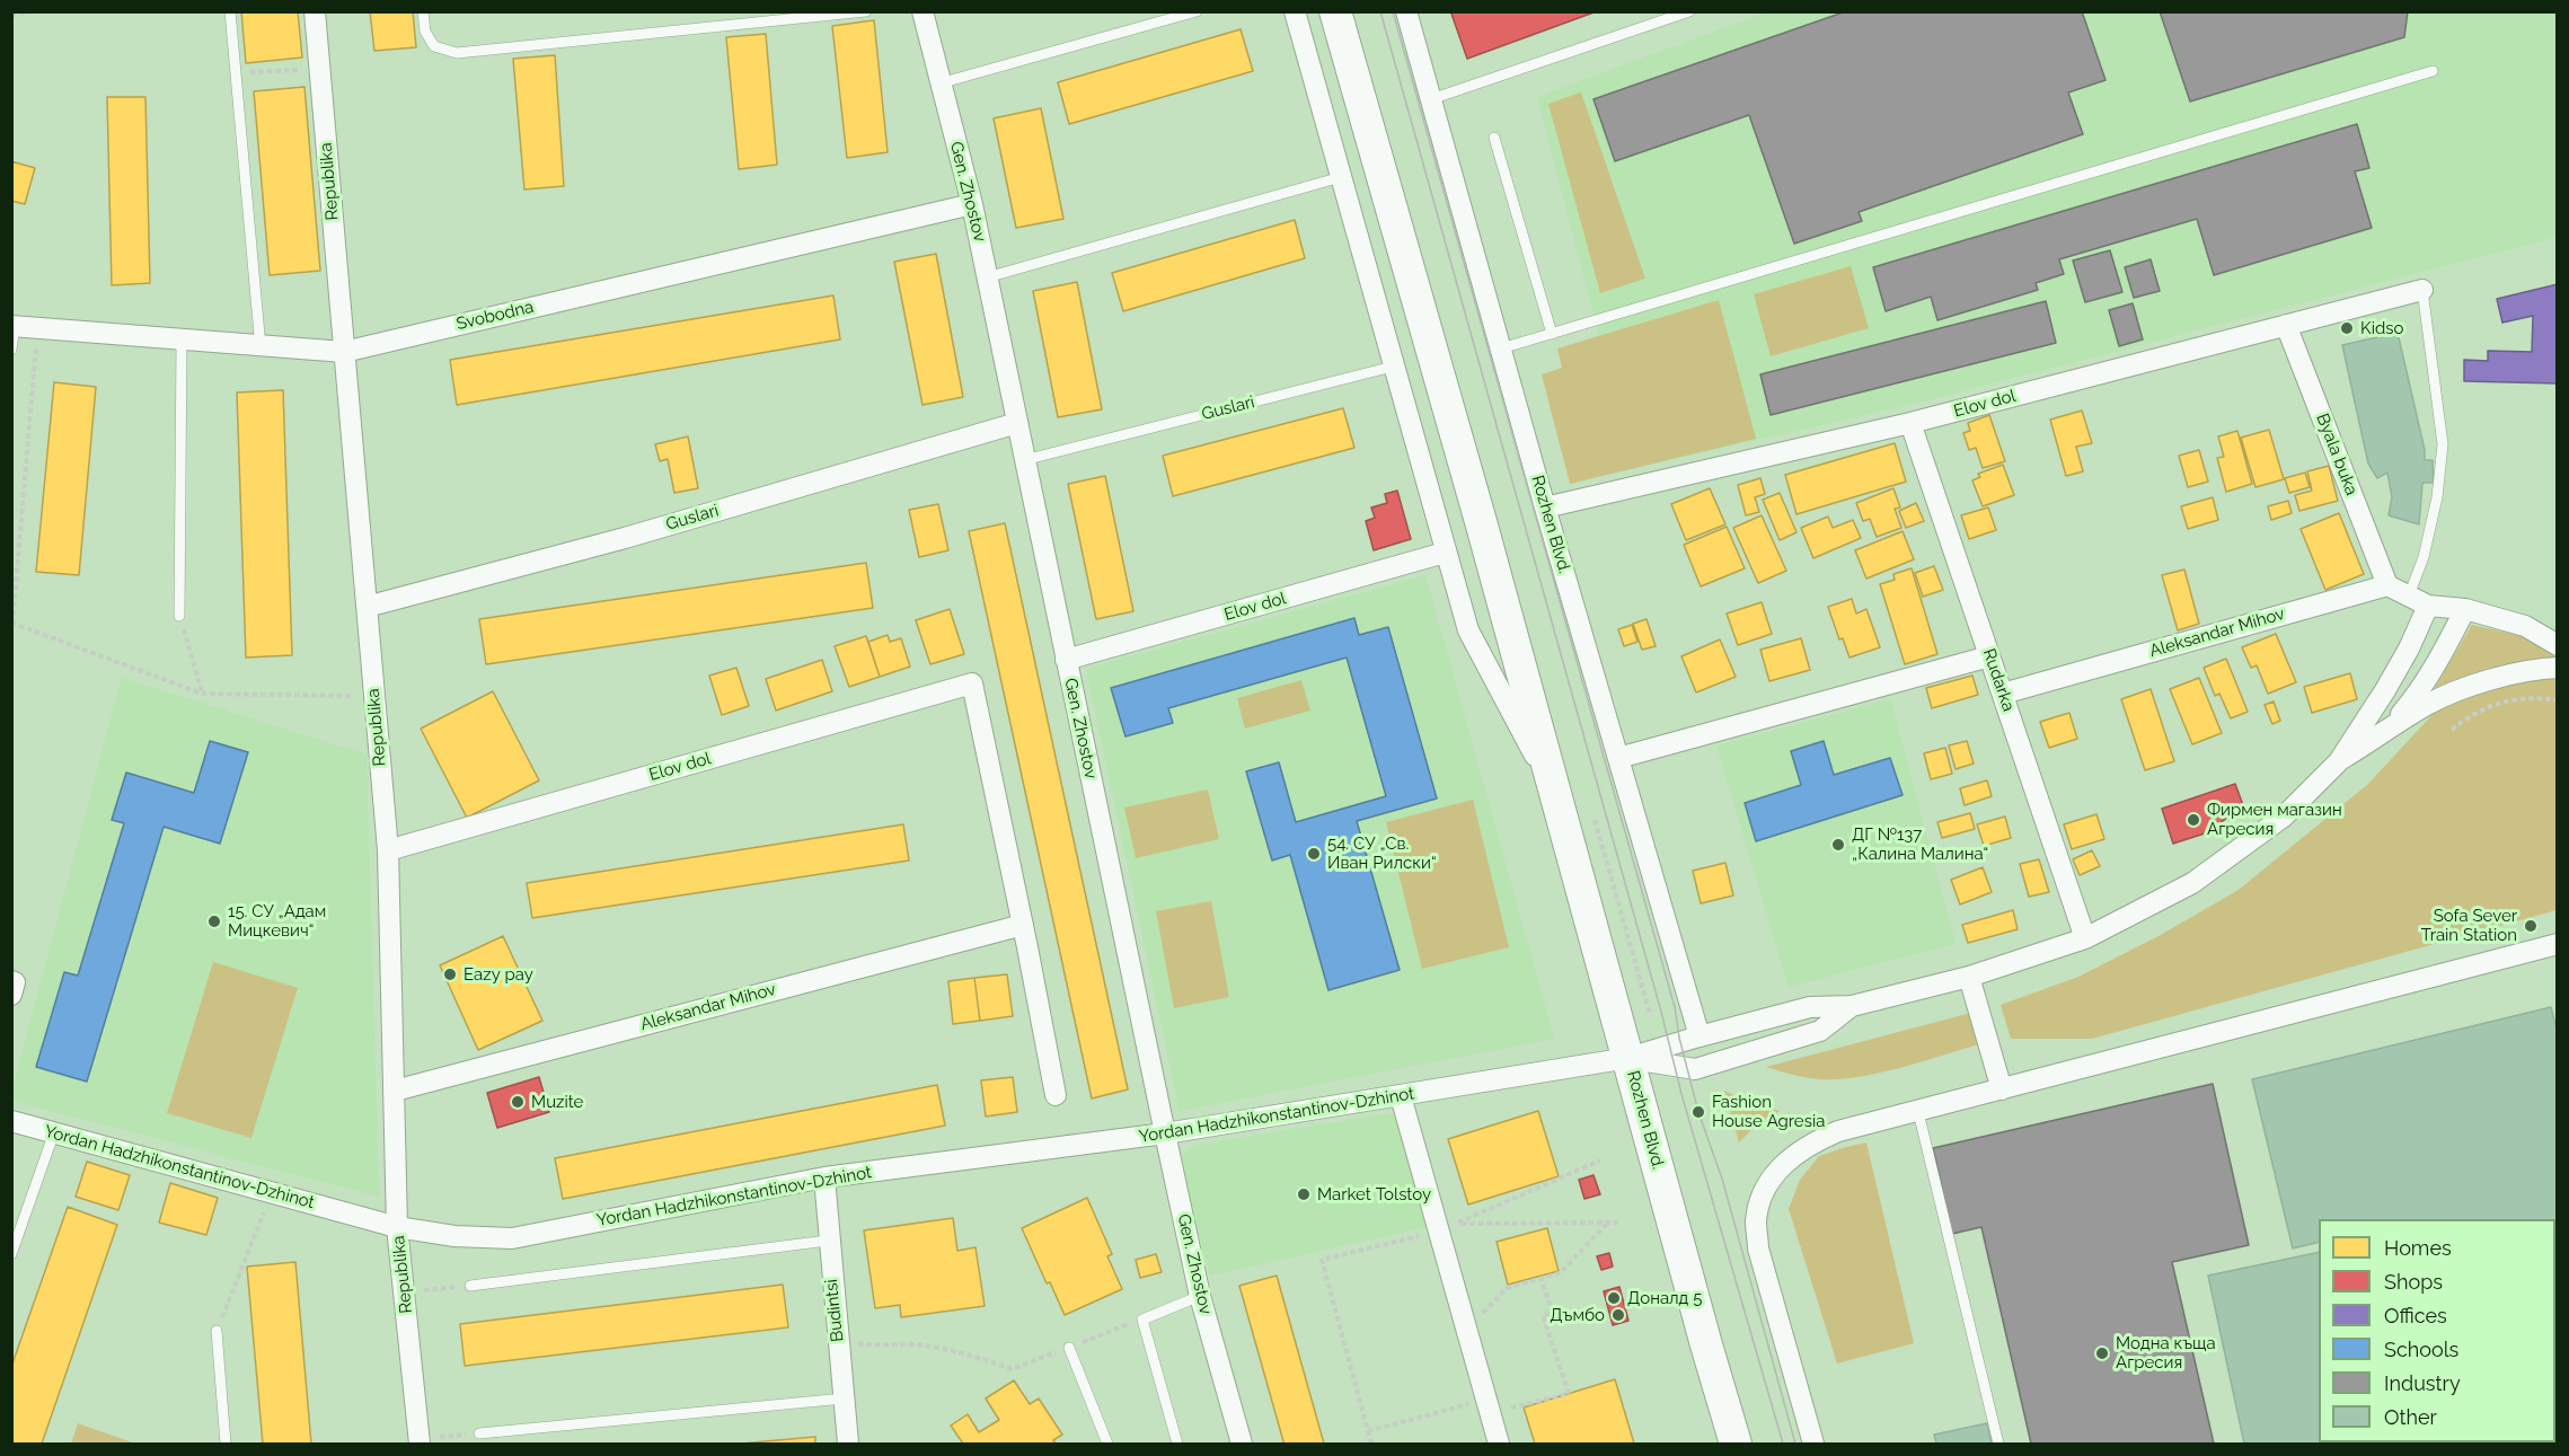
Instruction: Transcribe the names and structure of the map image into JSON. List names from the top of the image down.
{
  "streets": {
    "main road": ["Rozhen Blvd."],
    "street": [
      "Republika",
      "Gen. Zhostov",
      "Svobodna",
      "Elov dol",
      "Guslari",
      "Byala buka",
      "Aleksandar Mihov",
      "Rudarka",
      "Yordan Hadzhikonstantinov-Dzhinot",
      "Budintsi"
    ]
  },
  "crossings": [
    ["Republika", "Svobodna"],
    ["Republika", "Elov dol"],
    ["Republika", "Guslari"],
    ["Republika", "Aleksandar Mihov"],
    ["Republika", "Yordan Hadzhikonstantinov-Dzhinot"],
    ["Gen. Zhostov", "Svobodna"],
    ["Gen. Zhostov", "Elov dol"],
    ["Gen. Zhostov", "Guslari"],
    ["Gen. Zhostov", "Yordan Hadzhikonstantinov-Dzhinot"],
    ["Elov dol", "Byala buka"],
    ["Elov dol", "Rozhen Blvd."],
    ["Elov dol", "Aleksandar Mihov"],
    ["Elov dol", "Rudarka"],
    ["Guslari", "Rozhen Blvd."],
    ["Byala buka", "Aleksandar Mihov"],
    ["Rozhen Blvd.", "Yordan Hadzhikonstantinov-Dzhinot"],
    ["Aleksandar Mihov", "Rudarka"],
    ["Yordan Hadzhikonstantinov-Dzhinot", "Budintsi"]
  ],
  "places": [
    "Kidso",
    "Фирмен магазин Агресия",
    "ДГ №137 „Калина Малина“",
    "54. СУ „Св. Иван Рилски“",
    "15. СУ „Адам Мицкевич“",
    "Sofa Sever Train Station",
    "Eazy pay",
    "Muzite",
    "Fashion House Agresia",
    "Market Tolstoy",
    "Доналд 5",
    "Дъмбо",
    "Модна къща Агресия"
  ],
  "legend": [
    "Homes",
    "Shops",
    "Offices",
    "Schools",
    "Industry",
    "Other"
  ]
}
